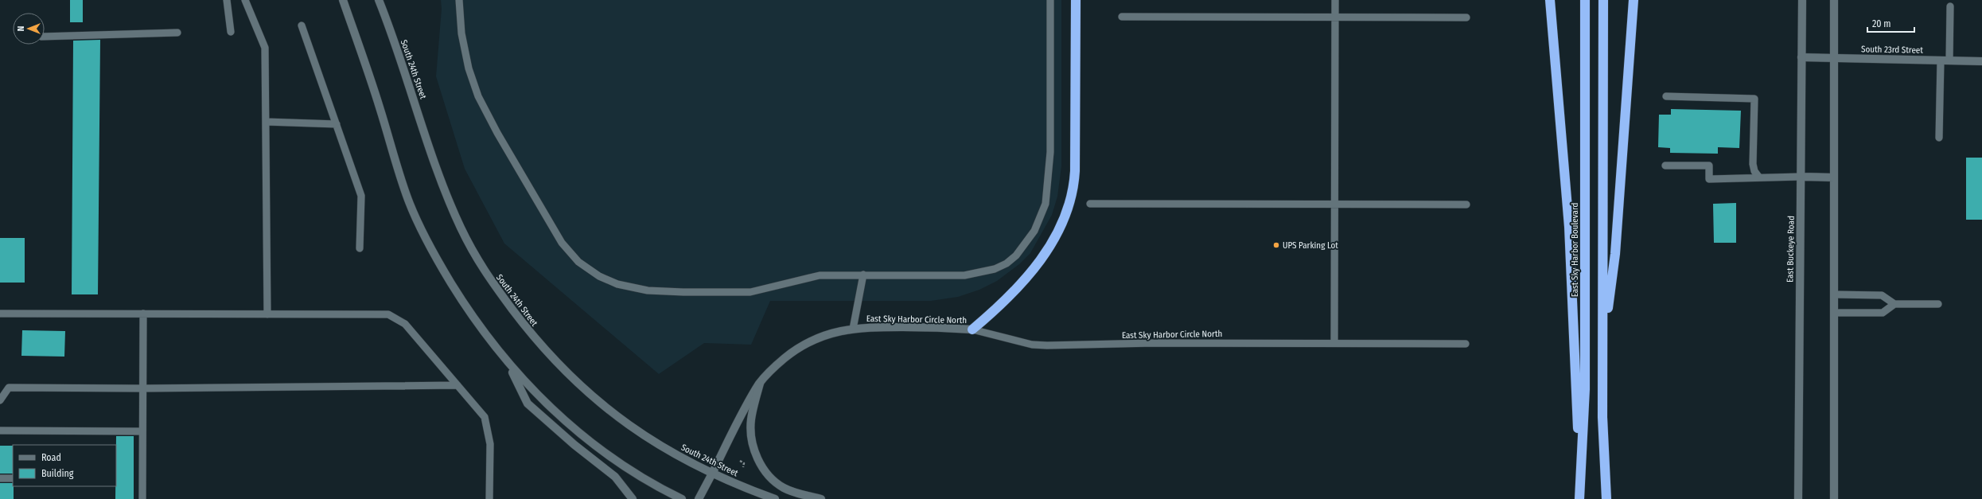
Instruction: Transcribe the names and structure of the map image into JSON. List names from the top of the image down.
{
  "streets": {
    "highway": ["East Sky Harbor Boulevard"],
    "main road": [
      "South 23rd Street",
      "South 24th Street",
      "East Buckeye Road",
      "East Sky Harbor Circle North"
    ]
  },
  "crossings": [
    ["South 23rd Street", "East Buckeye Road"],
    ["South 24th Street", "East Sky Harbor Circle North"]
  ],
  "places": ["UPS Parking Lot"],
  "legend": ["Road", "Building"],
  "scale_bar": "20 m",
  "north": "left"
}
